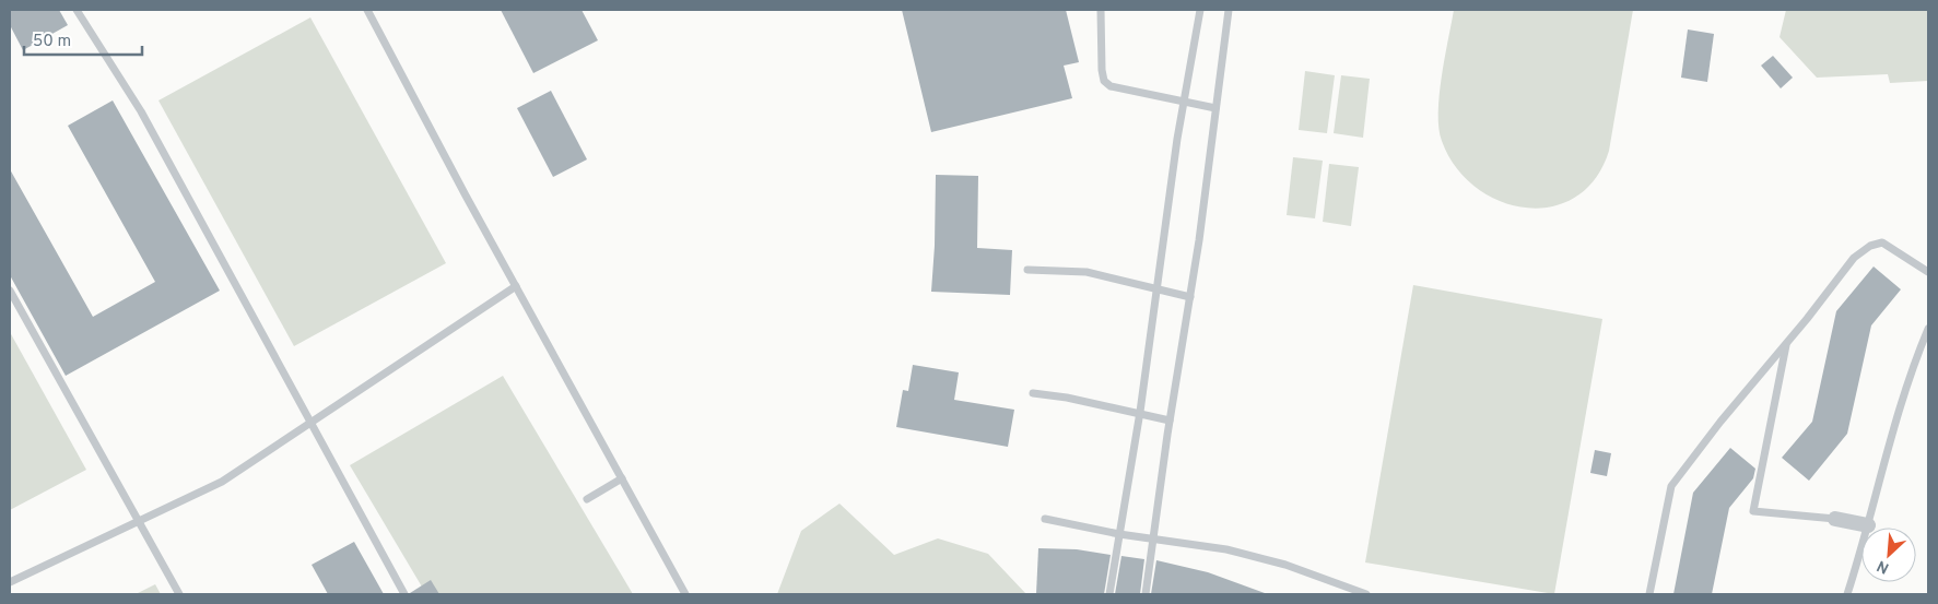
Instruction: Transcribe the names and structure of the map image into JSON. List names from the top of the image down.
{
  "scale_bar": "50 m",
  "north": "bottom left"
}
